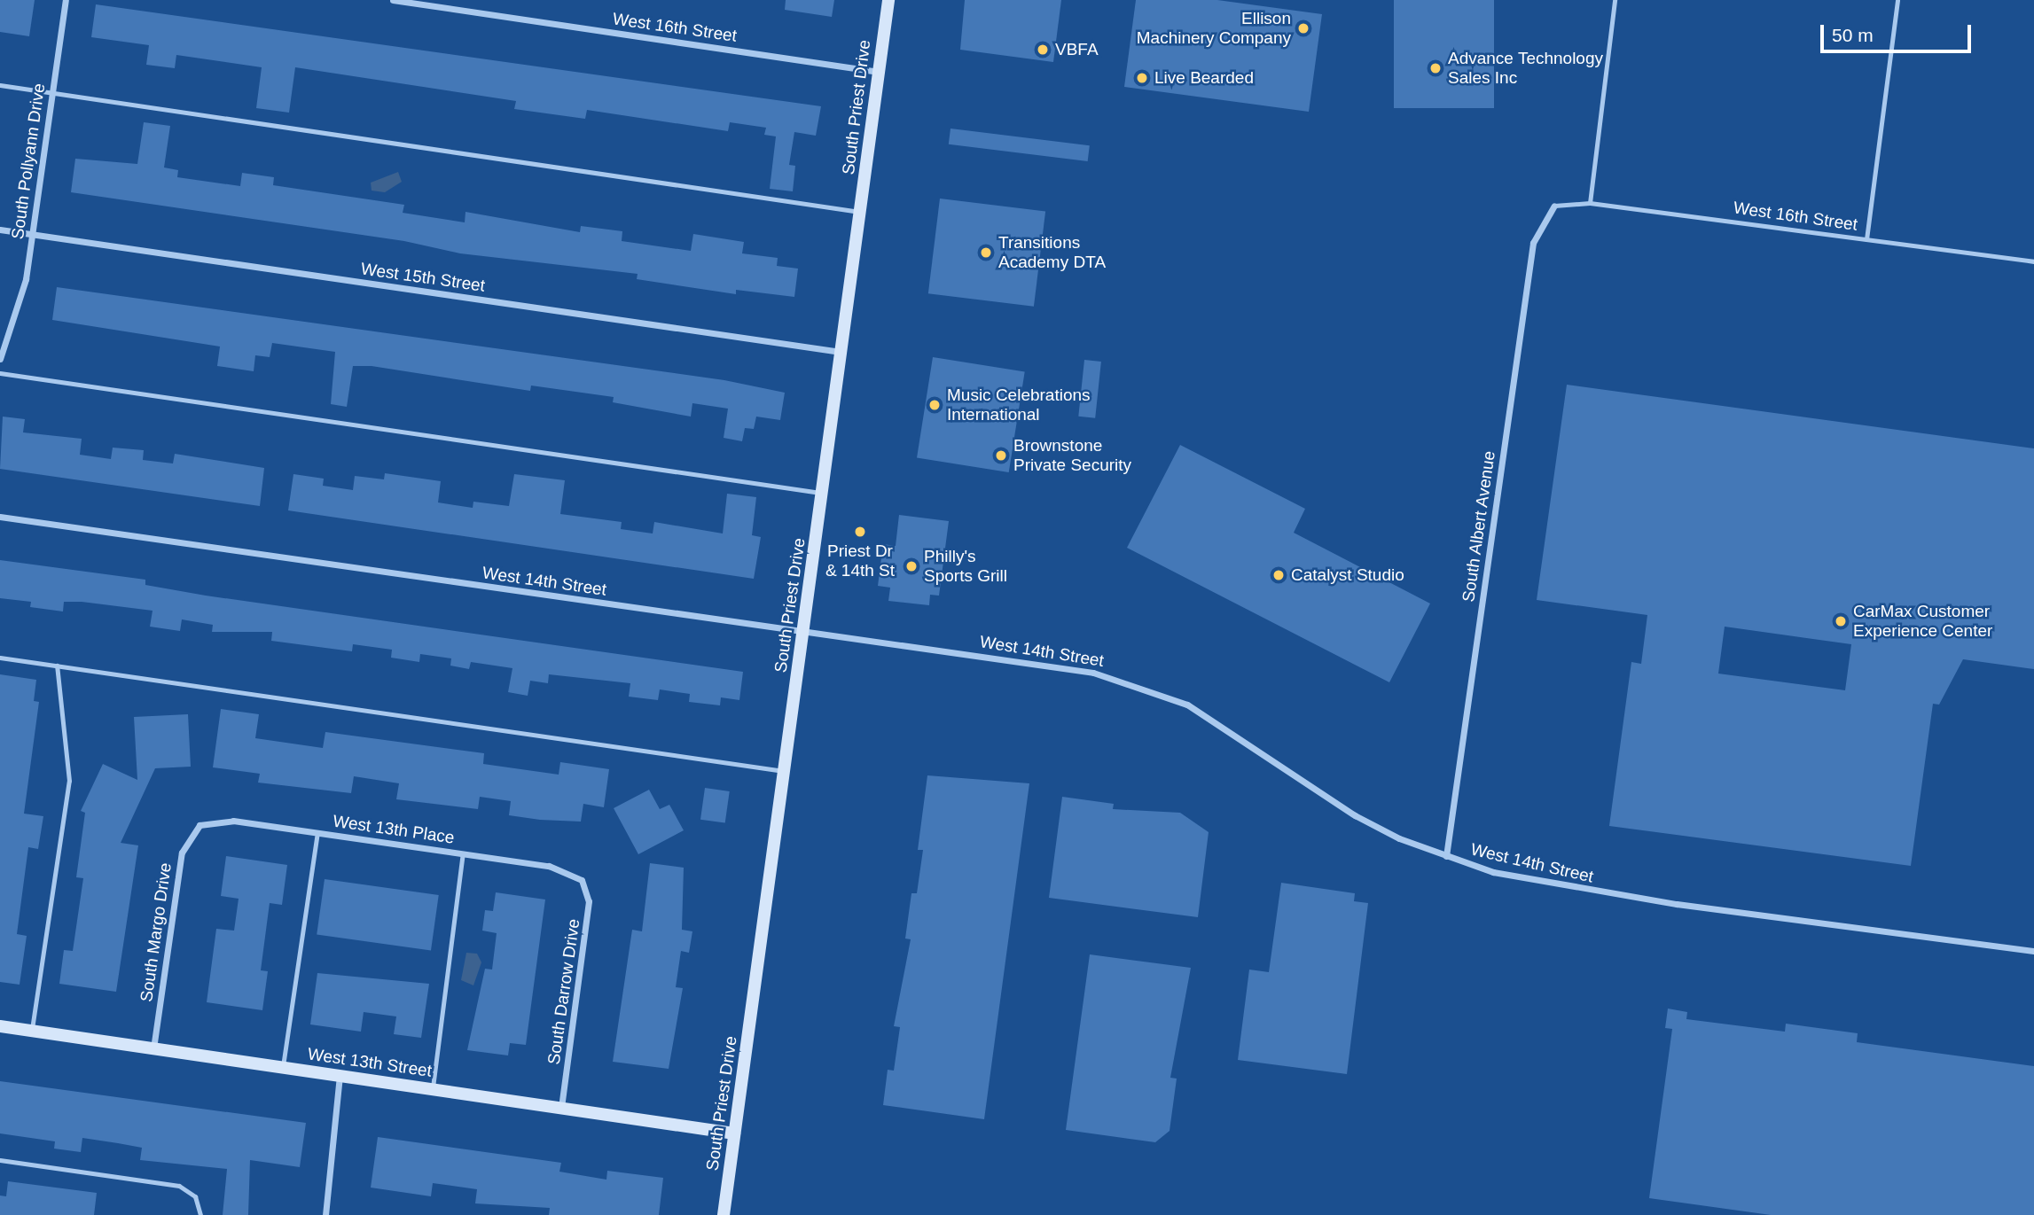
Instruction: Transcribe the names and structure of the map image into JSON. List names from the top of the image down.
{
  "streets": {
    "main road": ["South Priest Drive", "West 13th Street"],
    "street": [
      "West 16th Street",
      "South Pollyann Drive",
      "West 15th Street",
      "South Albert Avenue",
      "West 14th Street",
      "West 13th Place",
      "South Margo Drive",
      "South Darrow Drive"
    ]
  },
  "crossings": [
    ["West 16th Street", "South Priest Drive"],
    ["West 16th Street", "South Albert Avenue"],
    ["South Priest Drive", "West 15th Street"],
    ["South Priest Drive", "West 14th Street"],
    ["South Priest Drive", "West 13th Street"],
    ["South Pollyann Drive", "West 15th Street"],
    ["South Albert Avenue", "West 14th Street"],
    ["West 13th Place", "South Margo Drive"],
    ["West 13th Place", "South Darrow Drive"],
    ["South Margo Drive", "West 13th Street"],
    ["South Darrow Drive", "West 13th Street"]
  ],
  "places": [
    "Ellison Machinery Company",
    "VBFA",
    "Advance Technology Sales Inc",
    "Live Bearded",
    "Transitions Academy DTA",
    "Music Celebrations International",
    "Brownstone Private Security",
    "Priest Dr & 14th St",
    "Philly's Sports Grill",
    "Catalyst Studio",
    "CarMax Customer Experience Center"
  ],
  "scale_bar": "50 m"
}
